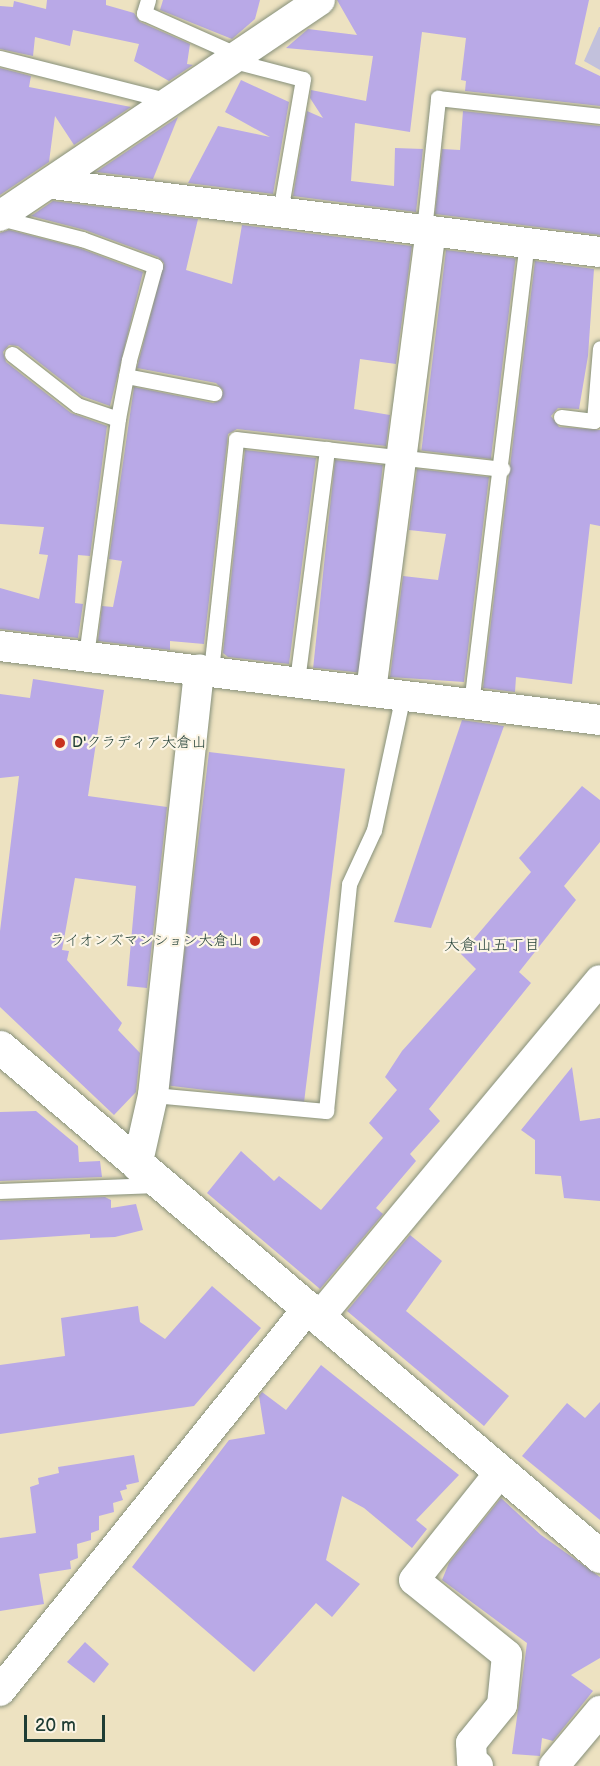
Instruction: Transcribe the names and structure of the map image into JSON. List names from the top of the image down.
{
  "districts": ["大倉山五丁目"],
  "places": ["D'クラディア大倉山", "ライオンズマンション大倉山"],
  "scale_bar": "20 m"
}
